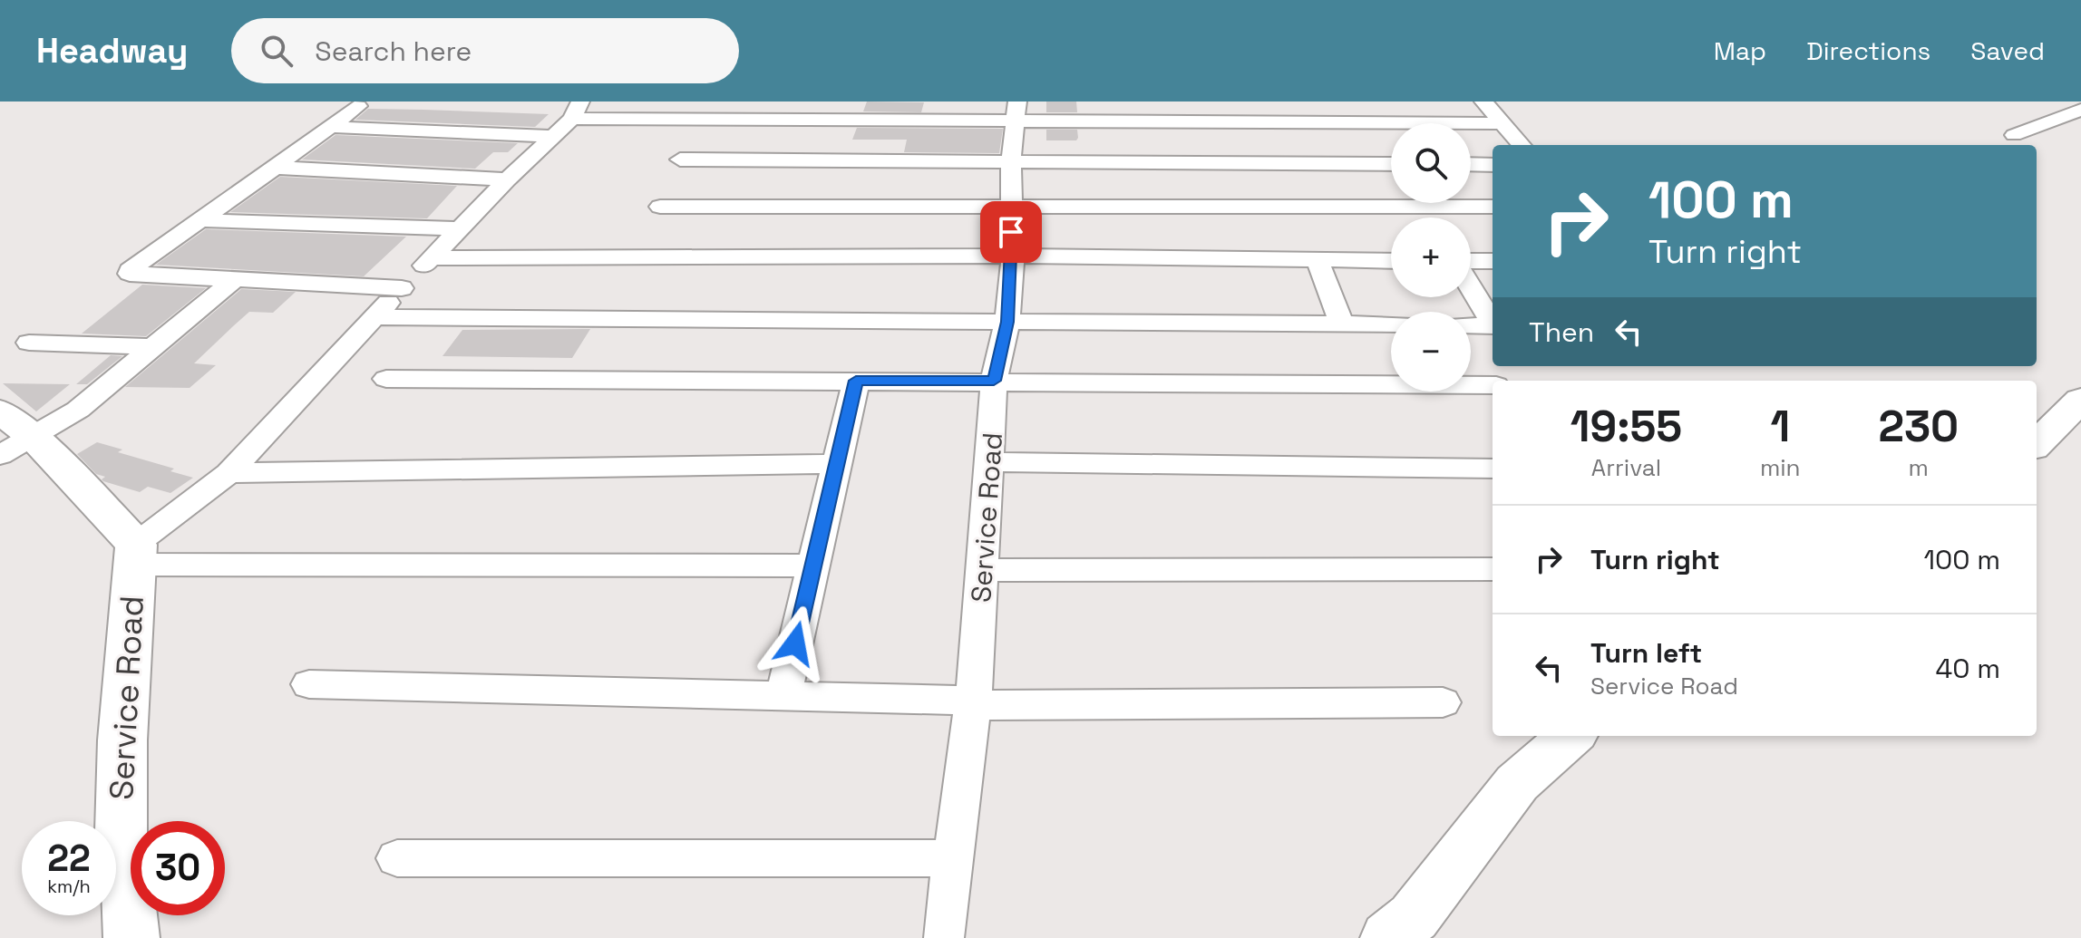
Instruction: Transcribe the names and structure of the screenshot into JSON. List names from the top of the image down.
{
  "streets": {
    "street": ["Service Road"]
  },
  "page": {
    "header": "Headway",
    "search": "Search here",
    "nav": ["Map", "Directions", "Saved"],
    "map_buttons": ["+", "−"],
    "turn": ["100 m", "Turn right"],
    "then": "Then",
    "eta": [
      "19:55",
      "Arrival",
      "1",
      "min",
      "230",
      "m"
    ],
    "list": [
      {
        "name": "Turn right",
        "value": "100 m"
      },
      {
        "name": "Turn left",
        "note": "Service Road",
        "value": "40 m"
      }
    ],
    "speed": "22 km/h",
    "limit": "30"
  }
}
